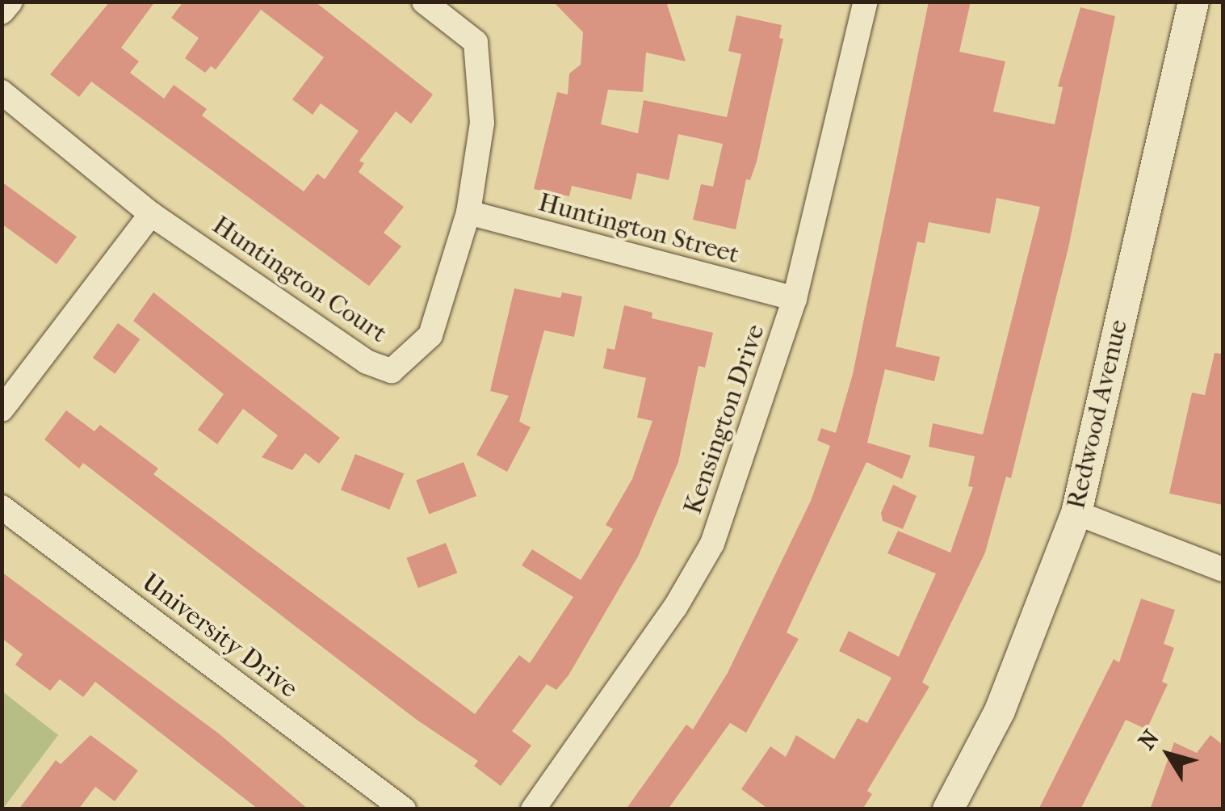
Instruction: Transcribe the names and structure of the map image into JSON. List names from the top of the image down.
{
  "streets": {
    "street": [
      "Huntington Street",
      "Huntington Court",
      "Redwood Avenue",
      "Kensington Drive",
      "University Drive"
    ]
  },
  "crossings": [
    ["Huntington Street", "Huntington Court"],
    ["Huntington Street", "Kensington Drive"]
  ],
  "north": "top left"
}
